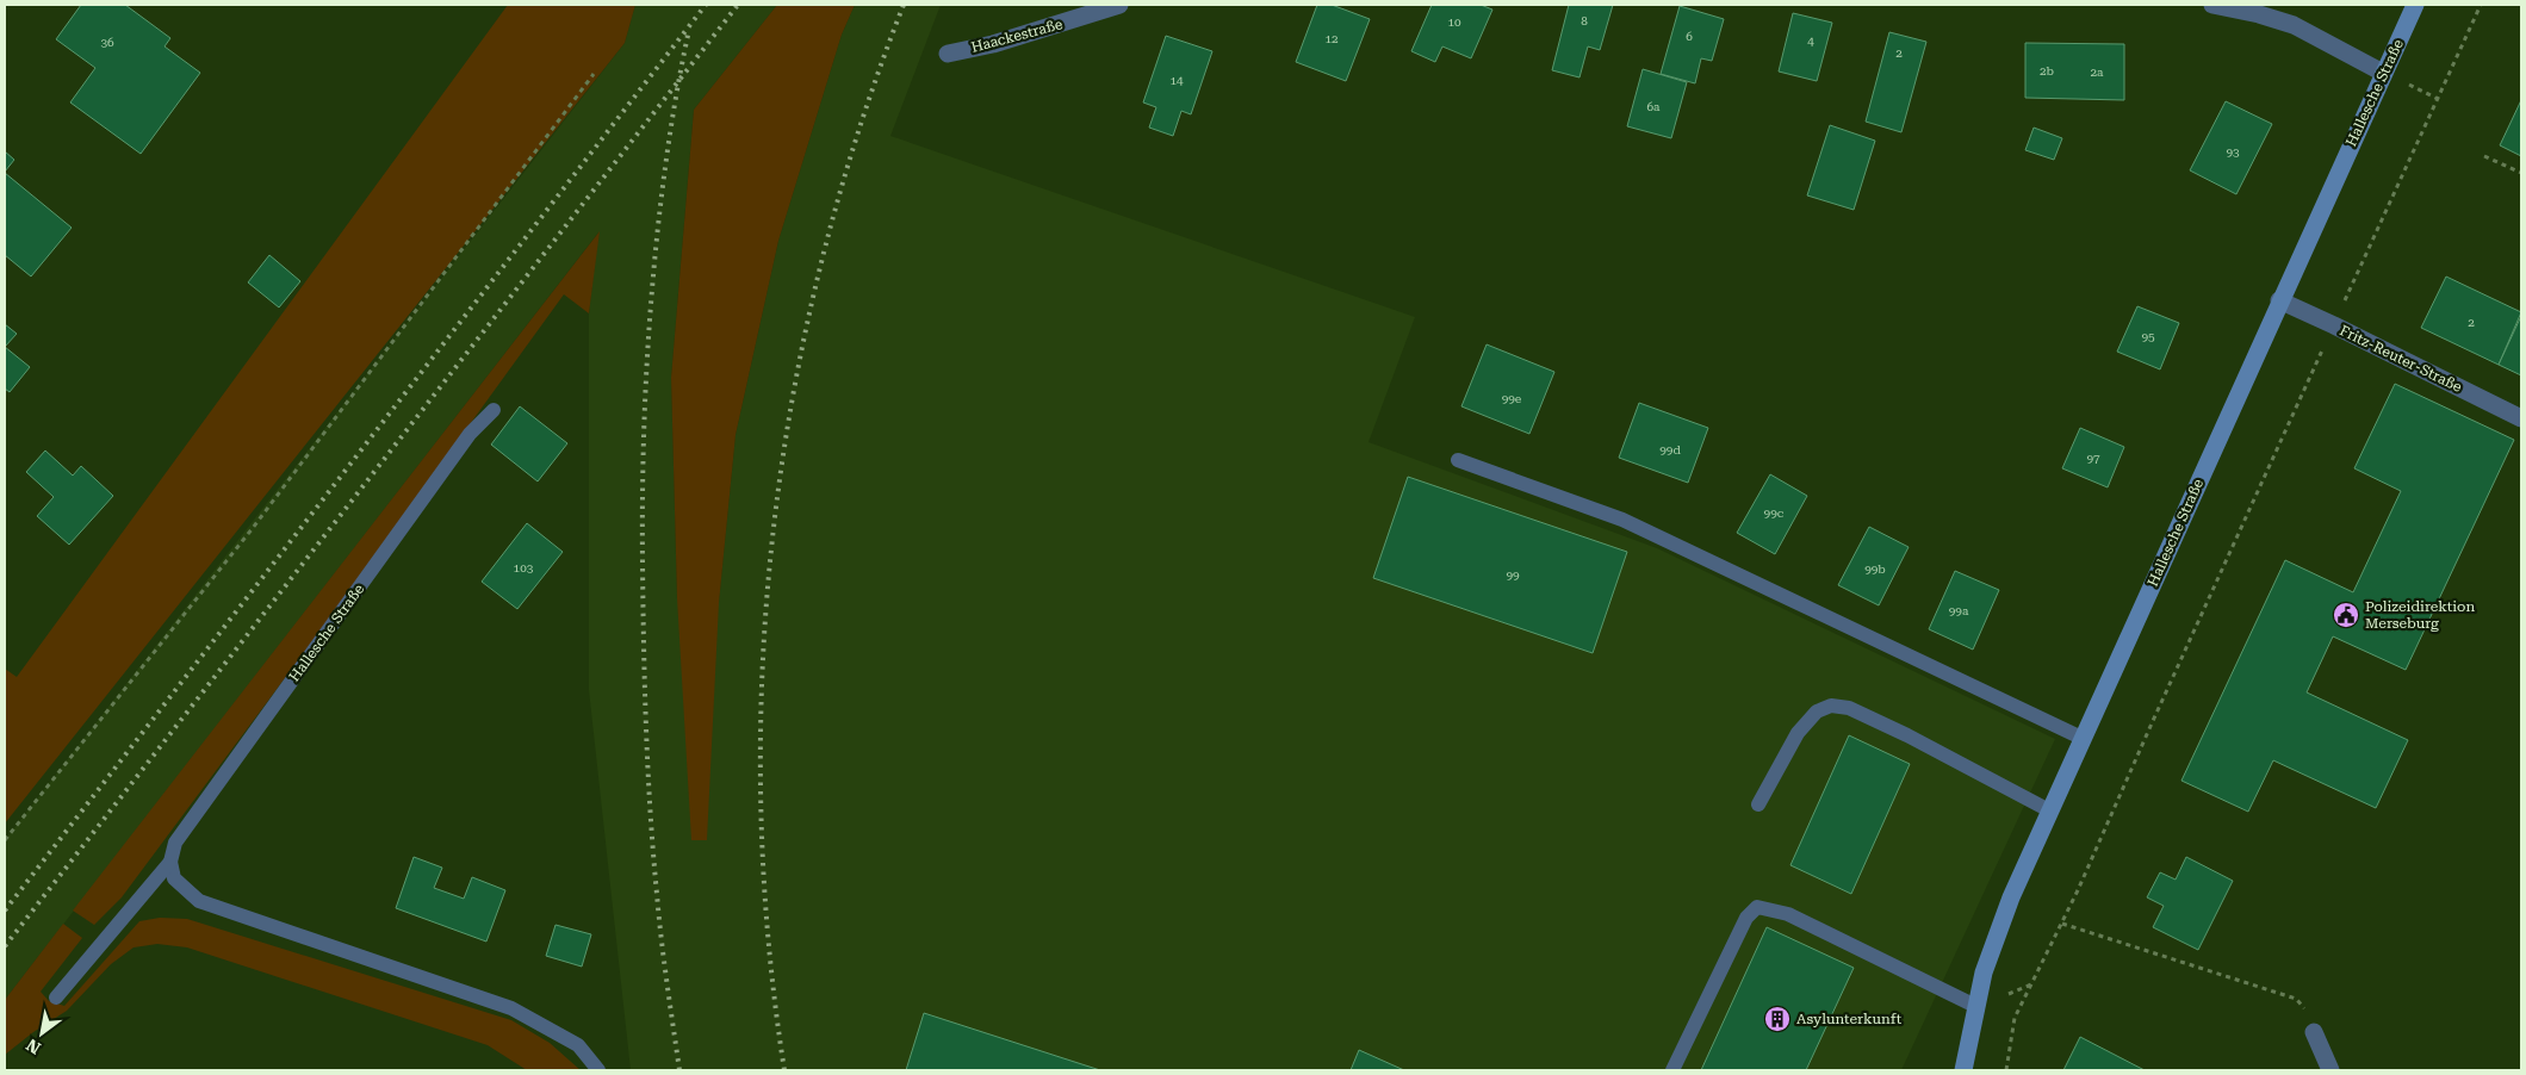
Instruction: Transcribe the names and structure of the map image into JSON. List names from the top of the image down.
{
  "streets": {
    "main road": ["Hallesche Straße"],
    "street": ["Haackestraße", "Fritz-Reuter-Straße"]
  },
  "crossings": [
    ["Hallesche Straße", "Fritz-Reuter-Straße"]
  ],
  "places": {
    "public building": ["Polizeidirektion Merseburg"],
    "building": ["Asylunterkunft"]
  },
  "house_numbers": [
    "8",
    "10",
    "6",
    "12",
    "4",
    "36",
    "2",
    "2b",
    "2a",
    "14",
    "6a",
    "93",
    "2",
    "95",
    "99e",
    "99d",
    "97",
    "99c",
    "103",
    "99b",
    "99",
    "99a"
  ],
  "north": "bottom left"
}
